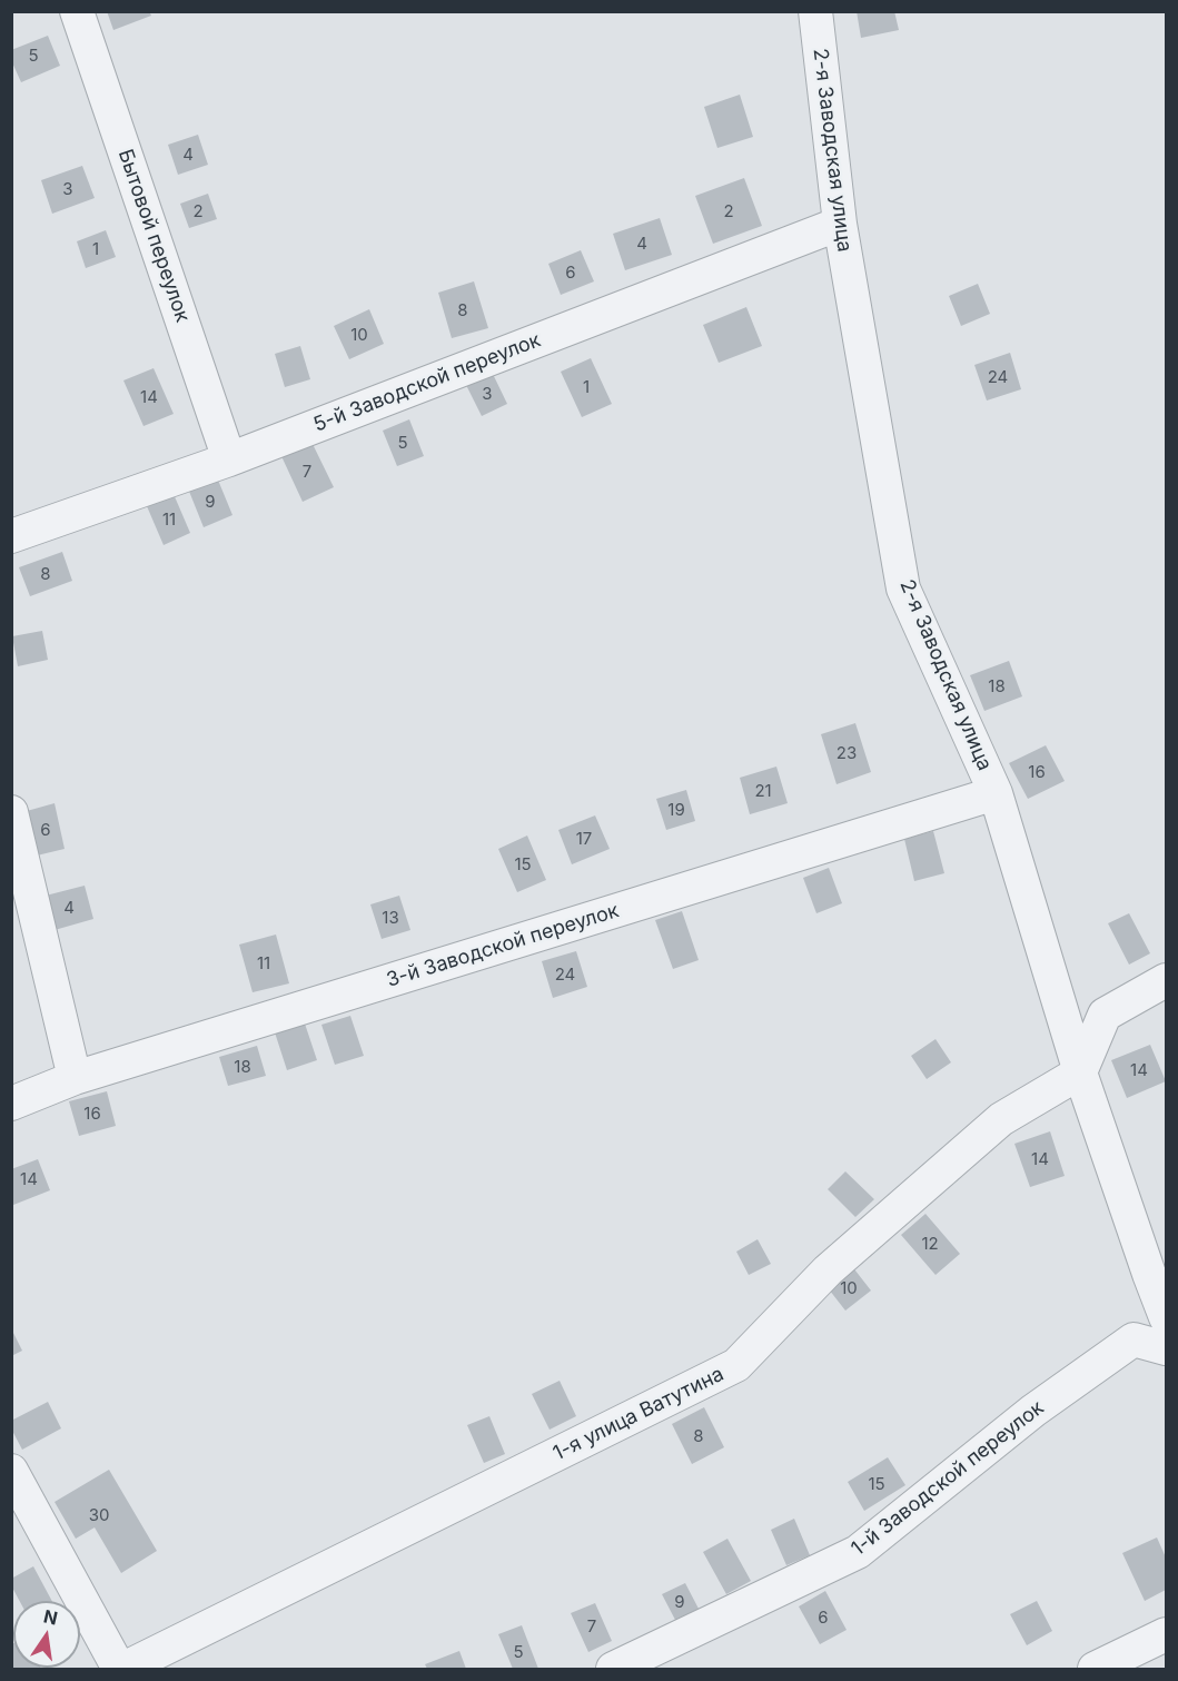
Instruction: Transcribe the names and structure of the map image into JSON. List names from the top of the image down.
{
  "streets": {
    "street": [
      "2-я Заводская улица",
      "Бытовой переулок",
      "5-й Заводской переулок",
      "3-й Заводской переулок",
      "1-я улица Ватутина",
      "1-й Заводской переулок"
    ]
  },
  "crossings": [
    ["2-я Заводская улица", "5-й Заводской переулок"],
    ["2-я Заводская улица", "3-й Заводской переулок"],
    ["2-я Заводская улица", "1-я улица Ватутина"],
    ["Бытовой переулок", "5-й Заводской переулок"]
  ],
  "house_numbers": [
    "5",
    "4",
    "3",
    "2",
    "2",
    "4",
    "1",
    "6",
    "8",
    "10",
    "24",
    "1",
    "3",
    "14",
    "5",
    "7",
    "9",
    "11",
    "8",
    "18",
    "23",
    "16",
    "21",
    "19",
    "6",
    "17",
    "15",
    "4",
    "13",
    "11",
    "24",
    "18",
    "14",
    "16",
    "14",
    "14",
    "12",
    "10",
    "8",
    "15",
    "30",
    "9",
    "6",
    "7",
    "5"
  ],
  "north": "top"
}
